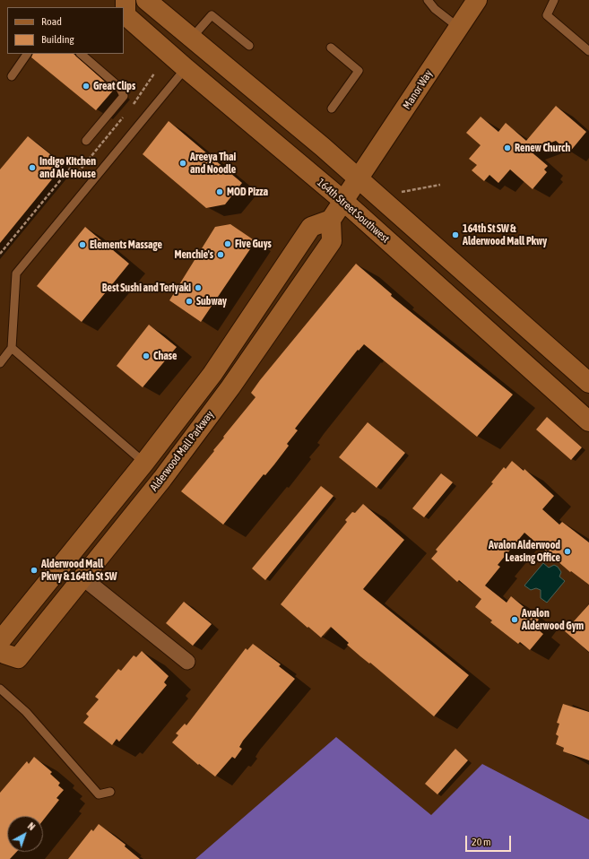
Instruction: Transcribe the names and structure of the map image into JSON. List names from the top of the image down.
{
  "streets": {
    "main road": ["Manor Way", "164th Street Southwest", "Alderwood Mall Parkway"]
  },
  "places": [
    "Great Clips",
    "Renew Church",
    "Areeya Thai and Noodle",
    "Indigo Kitchen and Ale House",
    "MOD Pizza",
    "164th St SW & Alderwood Mall Pkwy",
    "Five Guys",
    "Elements Massage",
    "Menchie's",
    "Best Sushi and Teriyaki",
    "Subway",
    "Chase",
    "Avalon Alderwood Leasing Office",
    "Alderwood Mall Pkwy & 164th St SW",
    "Avalon Alderwood Gym"
  ],
  "legend": ["Road", "Building"],
  "scale_bar": "20 m",
  "north": "top right"
}
